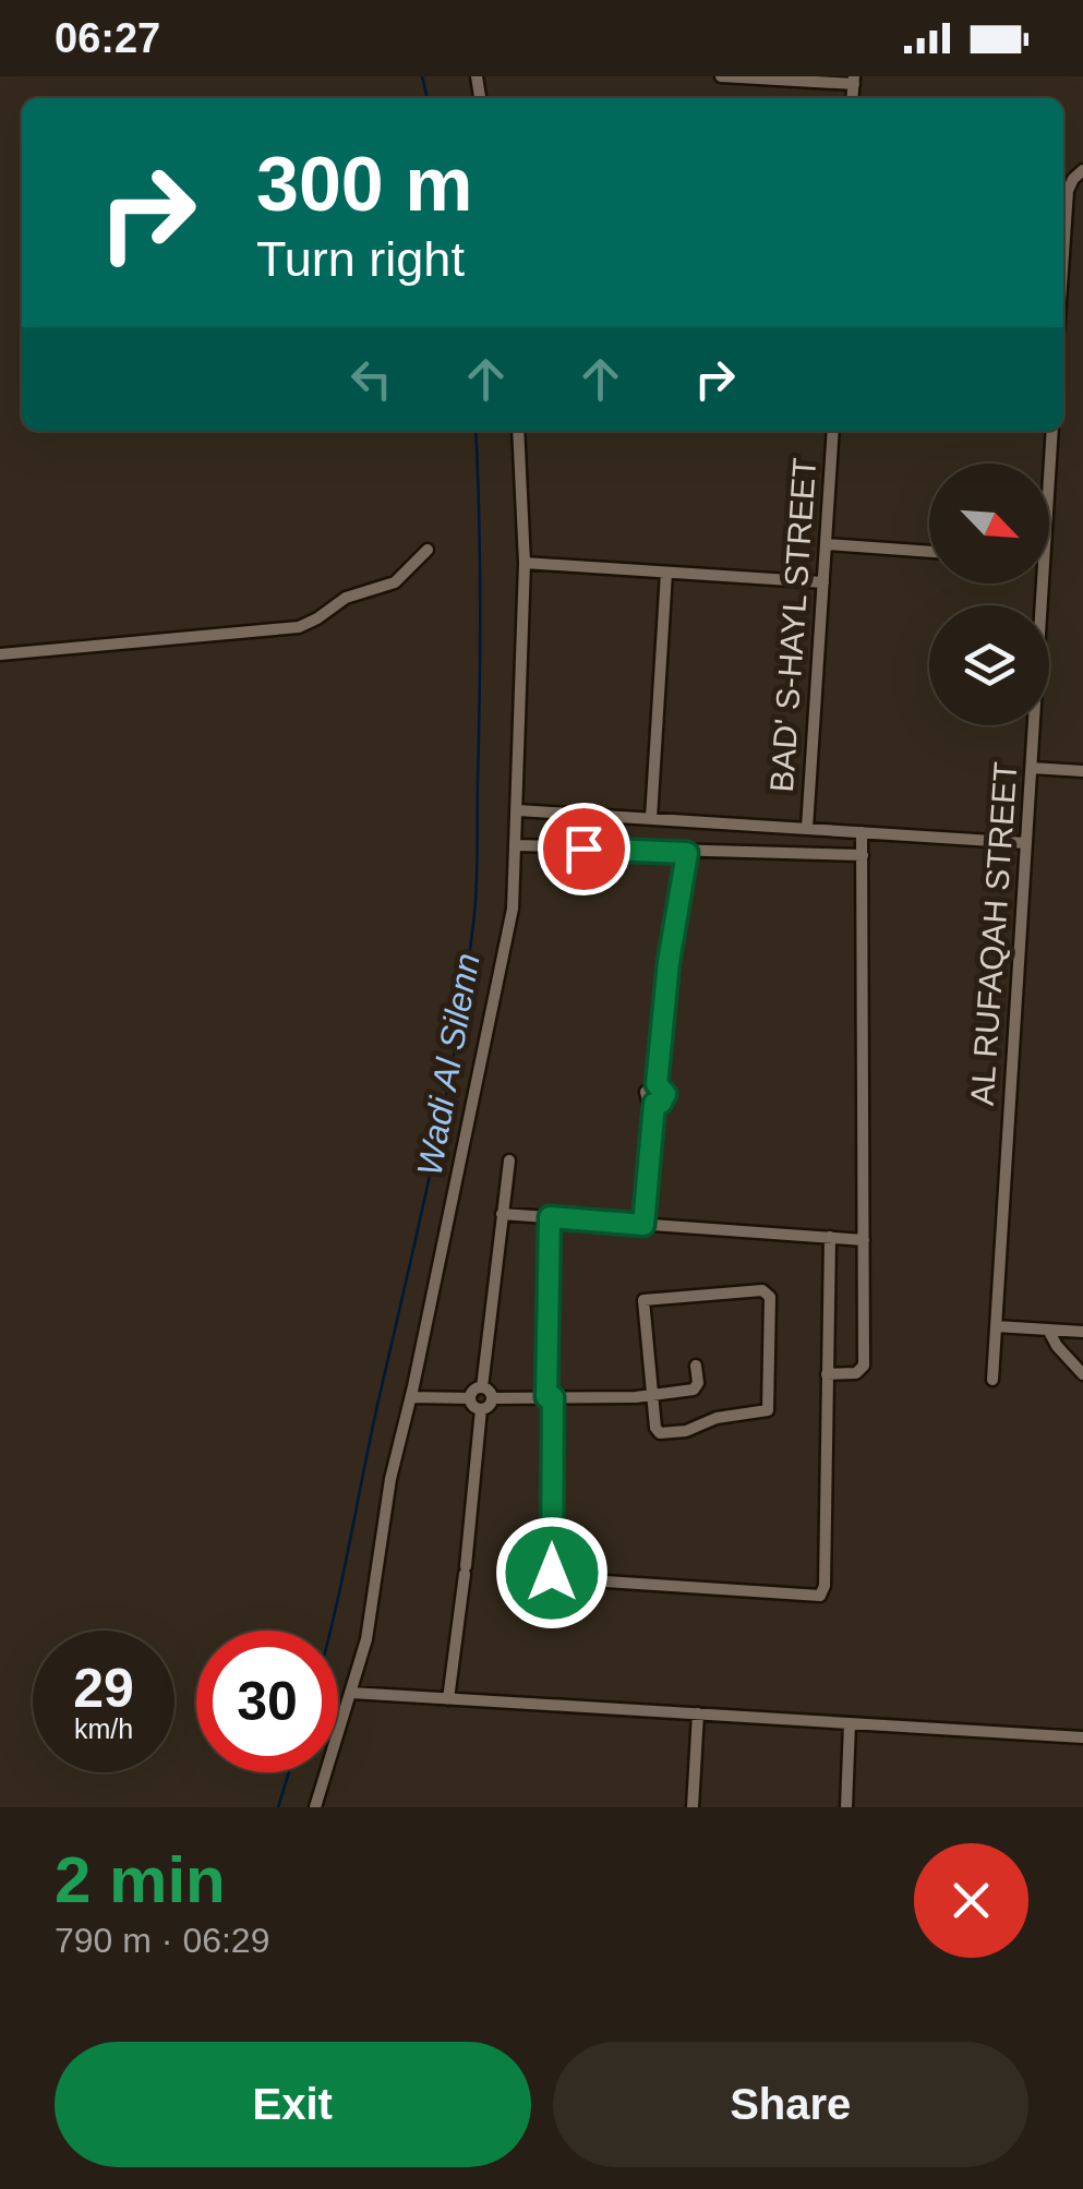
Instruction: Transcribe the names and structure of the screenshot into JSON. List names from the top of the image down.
{
  "streets": {
    "street": ["BAD' S-HAYL STREET", "AL RUFAQAH STREET"]
  },
  "water": ["Wadi Al Silenn"],
  "north": "bottom right",
  "page": {
    "status": "06:27",
    "turn": ["300 m", "Turn right"],
    "speed": "29 km/h",
    "limit": "30",
    "heading": ["2 min", "790 m · 06:29"],
    "buttons": ["Exit", "Share"]
  }
}
